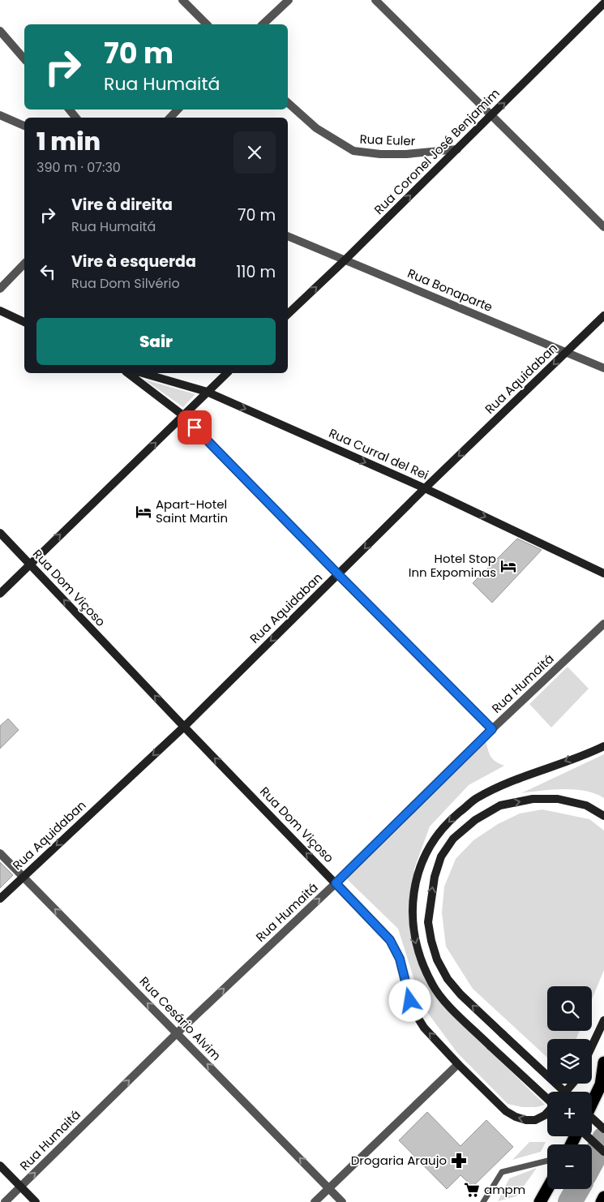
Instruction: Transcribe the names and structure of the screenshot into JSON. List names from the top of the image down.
{
  "streets": {
    "street": [
      "Rua Euler",
      "Rua Coronel José Benjamim",
      "Rua Bonaparte",
      "Rua Aquidaban",
      "Rua Curral del Rei",
      "Rua Dom Viçoso",
      "Rua Humaitá",
      "Rua Cesário Alvim"
    ]
  },
  "crossings": [
    ["Rua Euler", "Rua Coronel José Benjamim"],
    ["Rua Coronel José Benjamim", "Rua Bonaparte"],
    ["Rua Bonaparte", "Rua Aquidaban"],
    ["Rua Aquidaban", "Rua Curral del Rei"],
    ["Rua Aquidaban", "Rua Dom Viçoso"],
    ["Rua Aquidaban", "Rua Cesário Alvim"],
    ["Rua Dom Viçoso", "Rua Humaitá"],
    ["Rua Humaitá", "Rua Cesário Alvim"]
  ],
  "one_way": [
    "Rua Coronel José Benjamim",
    "Rua Aquidaban",
    "Rua Curral del Rei",
    "Rua Dom Viçoso",
    "Rua Humaitá",
    "Rua Cesário Alvim"
  ],
  "places": {
    "hotel": ["Apart-Hotel Saint Martin", "Hotel Stop Inn Expominas"],
    "pharmacy": ["Drogaria Araujo"],
    "supermarket": ["ampm"]
  },
  "page": {
    "turn": ["70 m", "Rua Humaitá"],
    "heading": ["1 min", "390 m · 07:30"],
    "list": [
      {
        "name": "Vire à direita",
        "note": "Rua Humaitá",
        "value": "70 m"
      },
      {
        "name": "Vire à esquerda",
        "note": "Rua Dom Silvério",
        "value": "110 m"
      }
    ],
    "buttons": "Sair",
    "map_buttons": ["+", "−"]
  }
}
